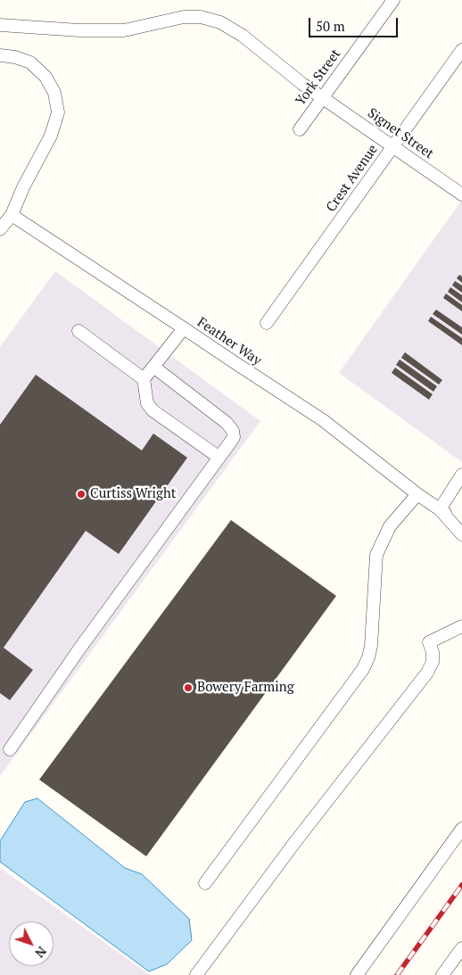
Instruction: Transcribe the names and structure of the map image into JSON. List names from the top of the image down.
{
  "streets": {
    "street": [
      "York Street",
      "Signet Street",
      "Crest Avenue",
      "Feather Way"
    ]
  },
  "crossings": [
    ["York Street", "Signet Street"],
    ["Signet Street", "Crest Avenue"]
  ],
  "places": ["Curtiss Wright", "Bowery Farming"],
  "scale_bar": "50 m",
  "north": "bottom right"
}
